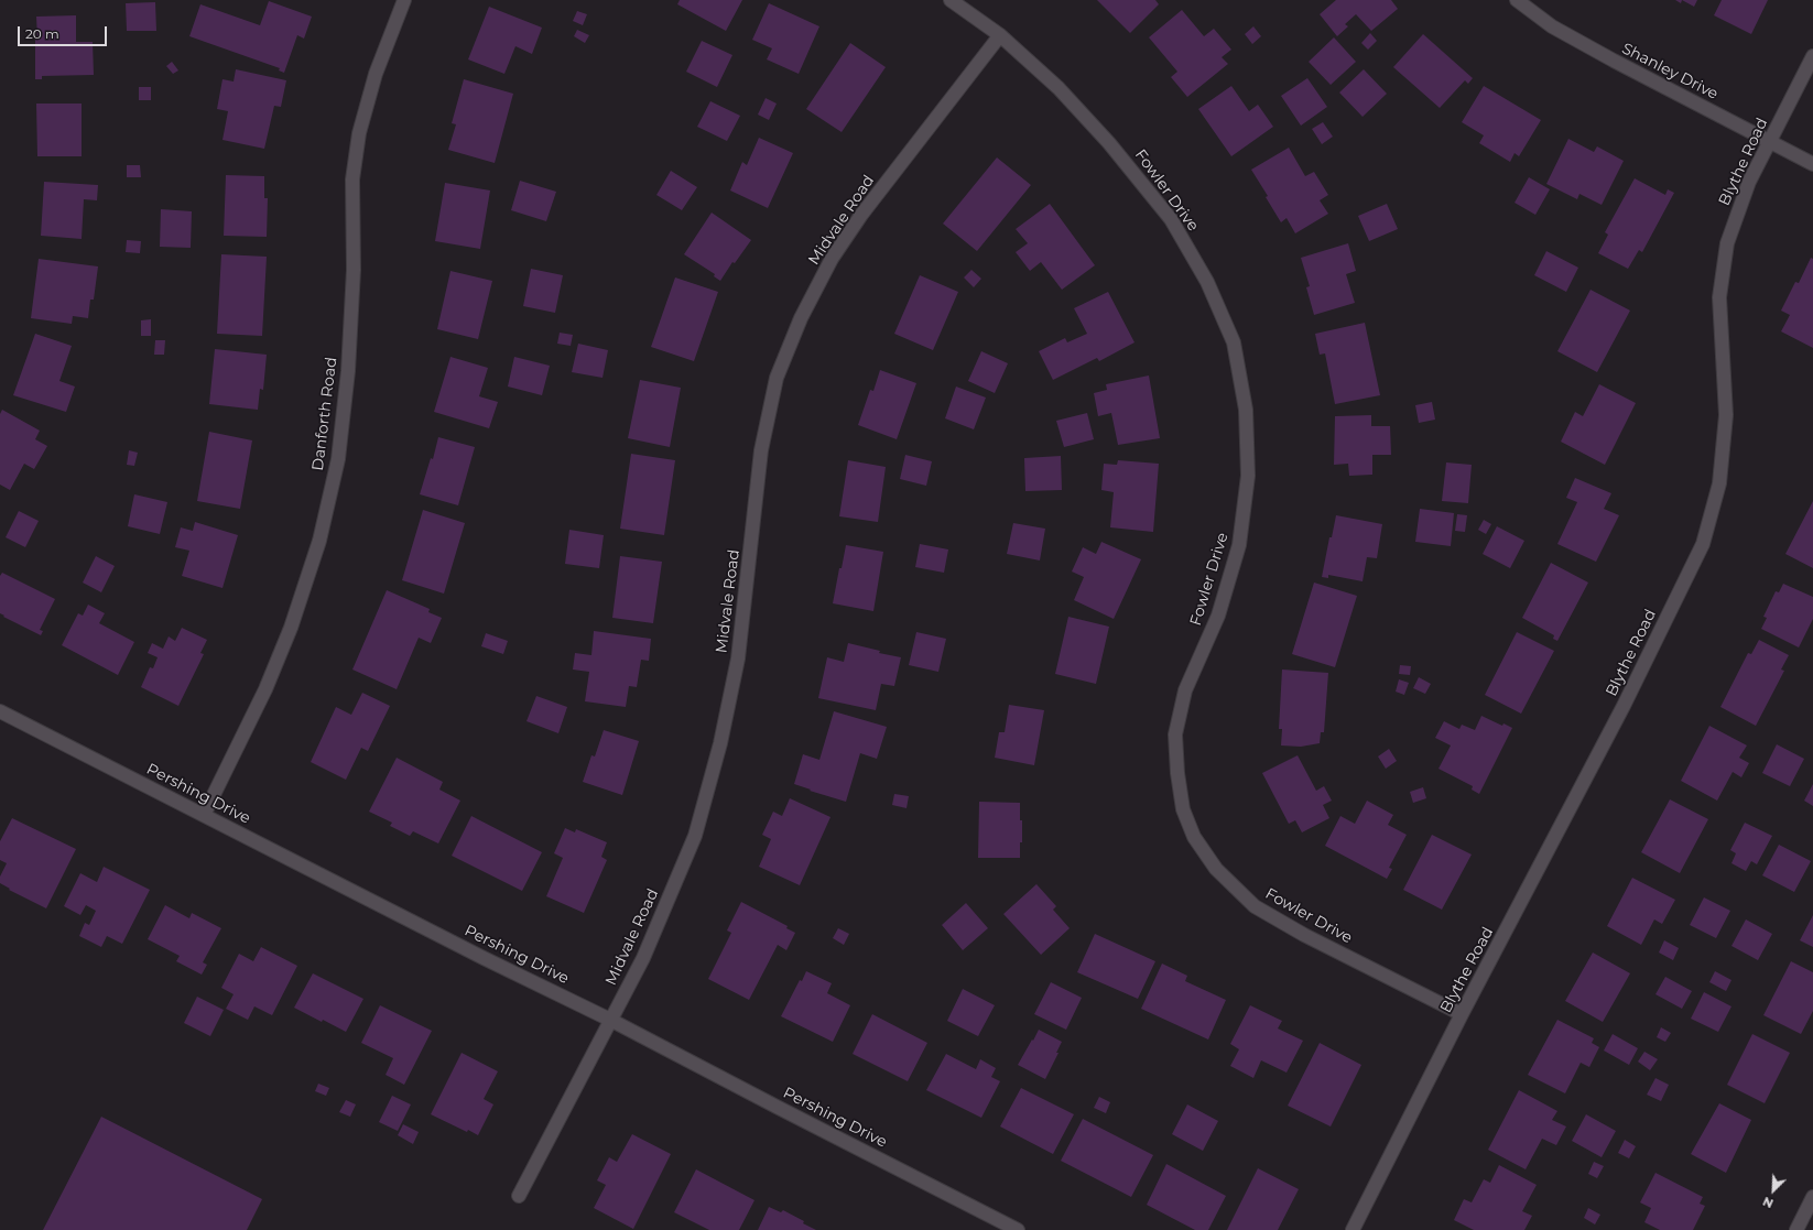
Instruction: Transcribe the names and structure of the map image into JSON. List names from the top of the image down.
{
  "streets": {
    "street": [
      "Shanley Drive",
      "Blythe Road",
      "Fowler Drive",
      "Midvale Road",
      "Danforth Road",
      "Pershing Drive"
    ]
  },
  "crossings": [
    ["Shanley Drive", "Blythe Road"],
    ["Blythe Road", "Fowler Drive"],
    ["Fowler Drive", "Midvale Road"],
    ["Midvale Road", "Pershing Drive"],
    ["Danforth Road", "Pershing Drive"]
  ],
  "scale_bar": "20 m",
  "north": "bottom left"
}
